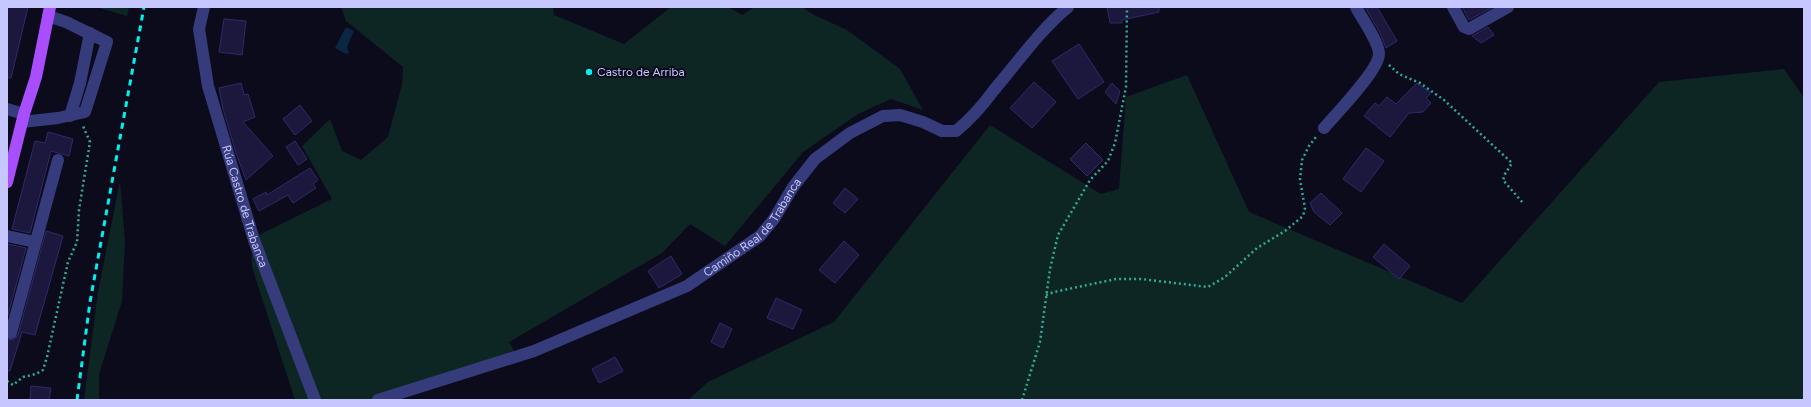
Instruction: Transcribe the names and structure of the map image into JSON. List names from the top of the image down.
{
  "streets": {
    "street": ["Rúa Castro de Trabanca", "Camiño Real de Trabanca"]
  },
  "places": ["Castro de Arriba"]
}
